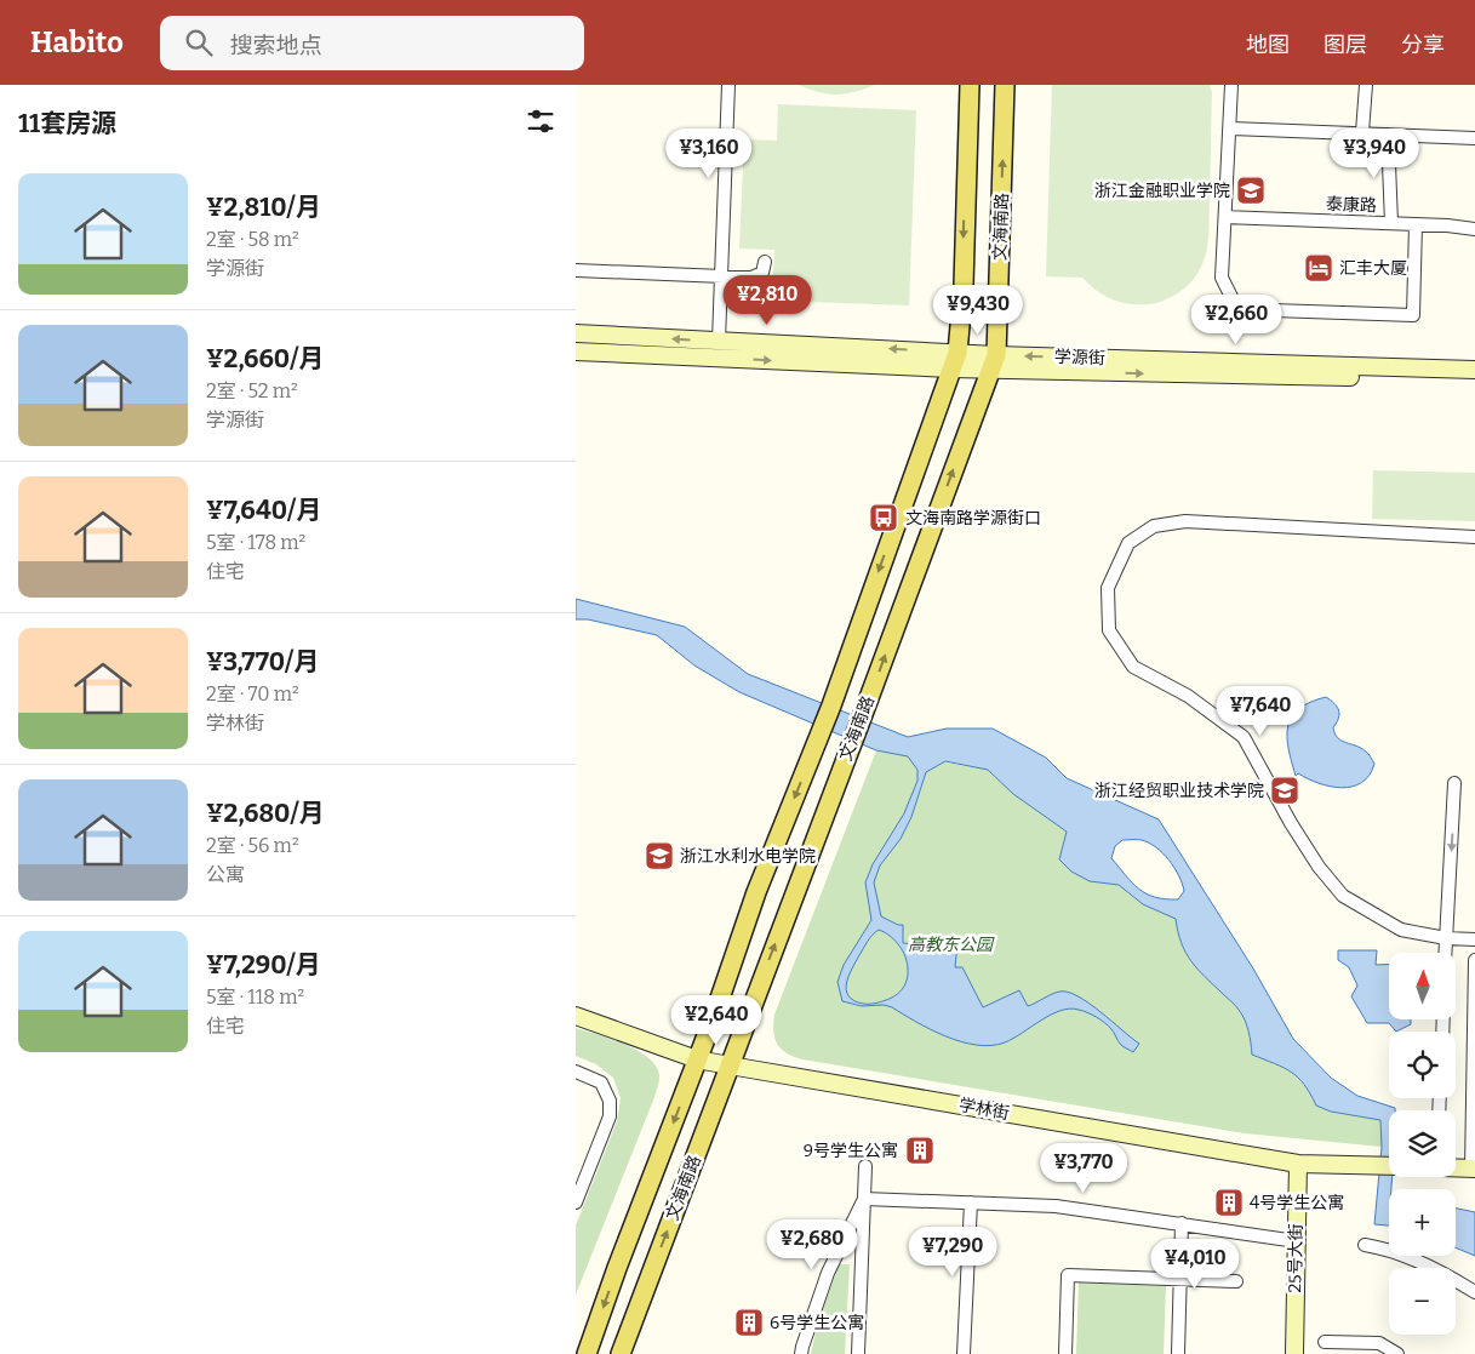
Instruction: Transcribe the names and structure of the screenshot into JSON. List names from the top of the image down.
{
  "streets": {
    "main road": [
      "文海南路",
      "学源街",
      "学林街",
      "25号大街"
    ],
    "street": ["泰康路"]
  },
  "crossings": [
    ["文海南路", "学源街"],
    ["文海南路", "学林街"],
    ["学林街", "25号大街"]
  ],
  "parks": ["高教东公园"],
  "places": {
    "school or university": ["浙江金融职业学院", "浙江经贸职业技术学院", "浙江水利水电学院"],
    "hotel": ["汇丰大厦"],
    "bus stop": ["文海南路学源街口"],
    "building": ["9号学生公寓", "4号学生公寓", "6号学生公寓"]
  },
  "north": "top",
  "page": {
    "header": "Habito",
    "search": "搜索地点",
    "nav": ["地图", "图层", "分享"],
    "heading": "11套房源",
    "price": [
      "¥3,160",
      "¥3,940",
      "¥2,810",
      "¥9,430",
      "¥2,660",
      "¥7,640",
      "¥2,640",
      "¥3,770",
      "¥2,680",
      "¥7,290",
      "¥4,010"
    ],
    "list": [
      {
        "name": "¥2,810/月",
        "note": "2室 · 58 m² · 学源街"
      },
      {
        "name": "¥2,660/月",
        "note": "2室 · 52 m² · 学源街"
      },
      {
        "name": "¥7,640/月",
        "note": "5室 · 178 m² · 住宅"
      },
      {
        "name": "¥3,770/月",
        "note": "2室 · 70 m² · 学林街"
      },
      {
        "name": "¥2,680/月",
        "note": "2室 · 56 m² · 公寓"
      },
      {
        "name": "¥7,290/月",
        "note": "5室 · 118 m² · 住宅"
      }
    ],
    "map_buttons": ["+", "−"]
  }
}
